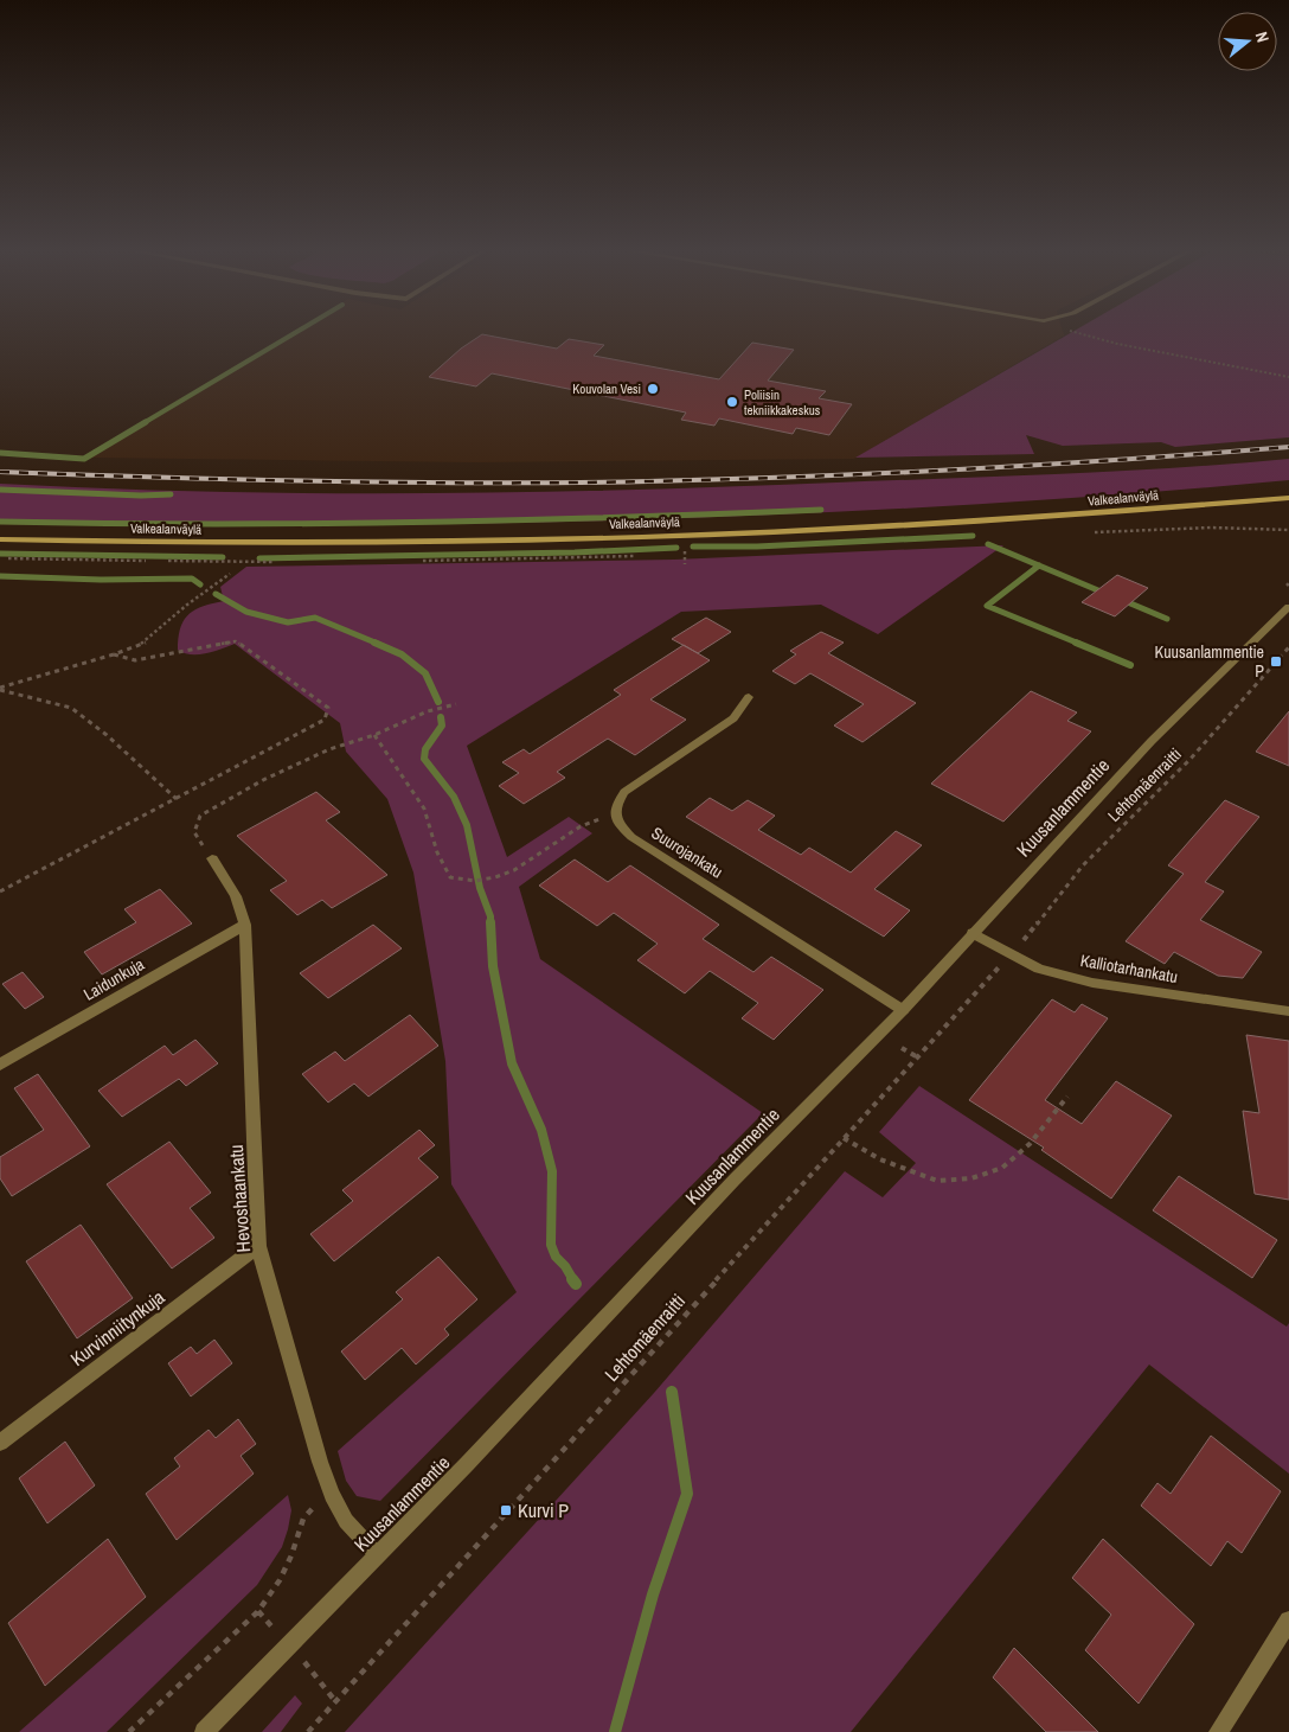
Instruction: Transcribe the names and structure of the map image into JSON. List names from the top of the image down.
{
  "streets": {
    "main road": ["Valkealanväylä"],
    "street": [
      "Kuusanlammentie",
      "Suurojankatu",
      "Kalliotarhankatu",
      "Laidunkuja",
      "Hevoshaankatu",
      "Kurvinniitynkuja"
    ],
    "path": ["Lehtomäenraitti"]
  },
  "crossings": [
    ["Kuusanlammentie", "Suurojankatu"],
    ["Kuusanlammentie", "Kalliotarhankatu"],
    ["Kuusanlammentie", "Hevoshaankatu"],
    ["Laidunkuja", "Hevoshaankatu"],
    ["Hevoshaankatu", "Kurvinniitynkuja"]
  ],
  "places": {
    "other": ["Kouvolan Vesi", "Poliisin tekniikkakeskus"],
    "transit": ["Kuusanlammentie P", "Kurvi P"]
  },
  "north": "right"
}
